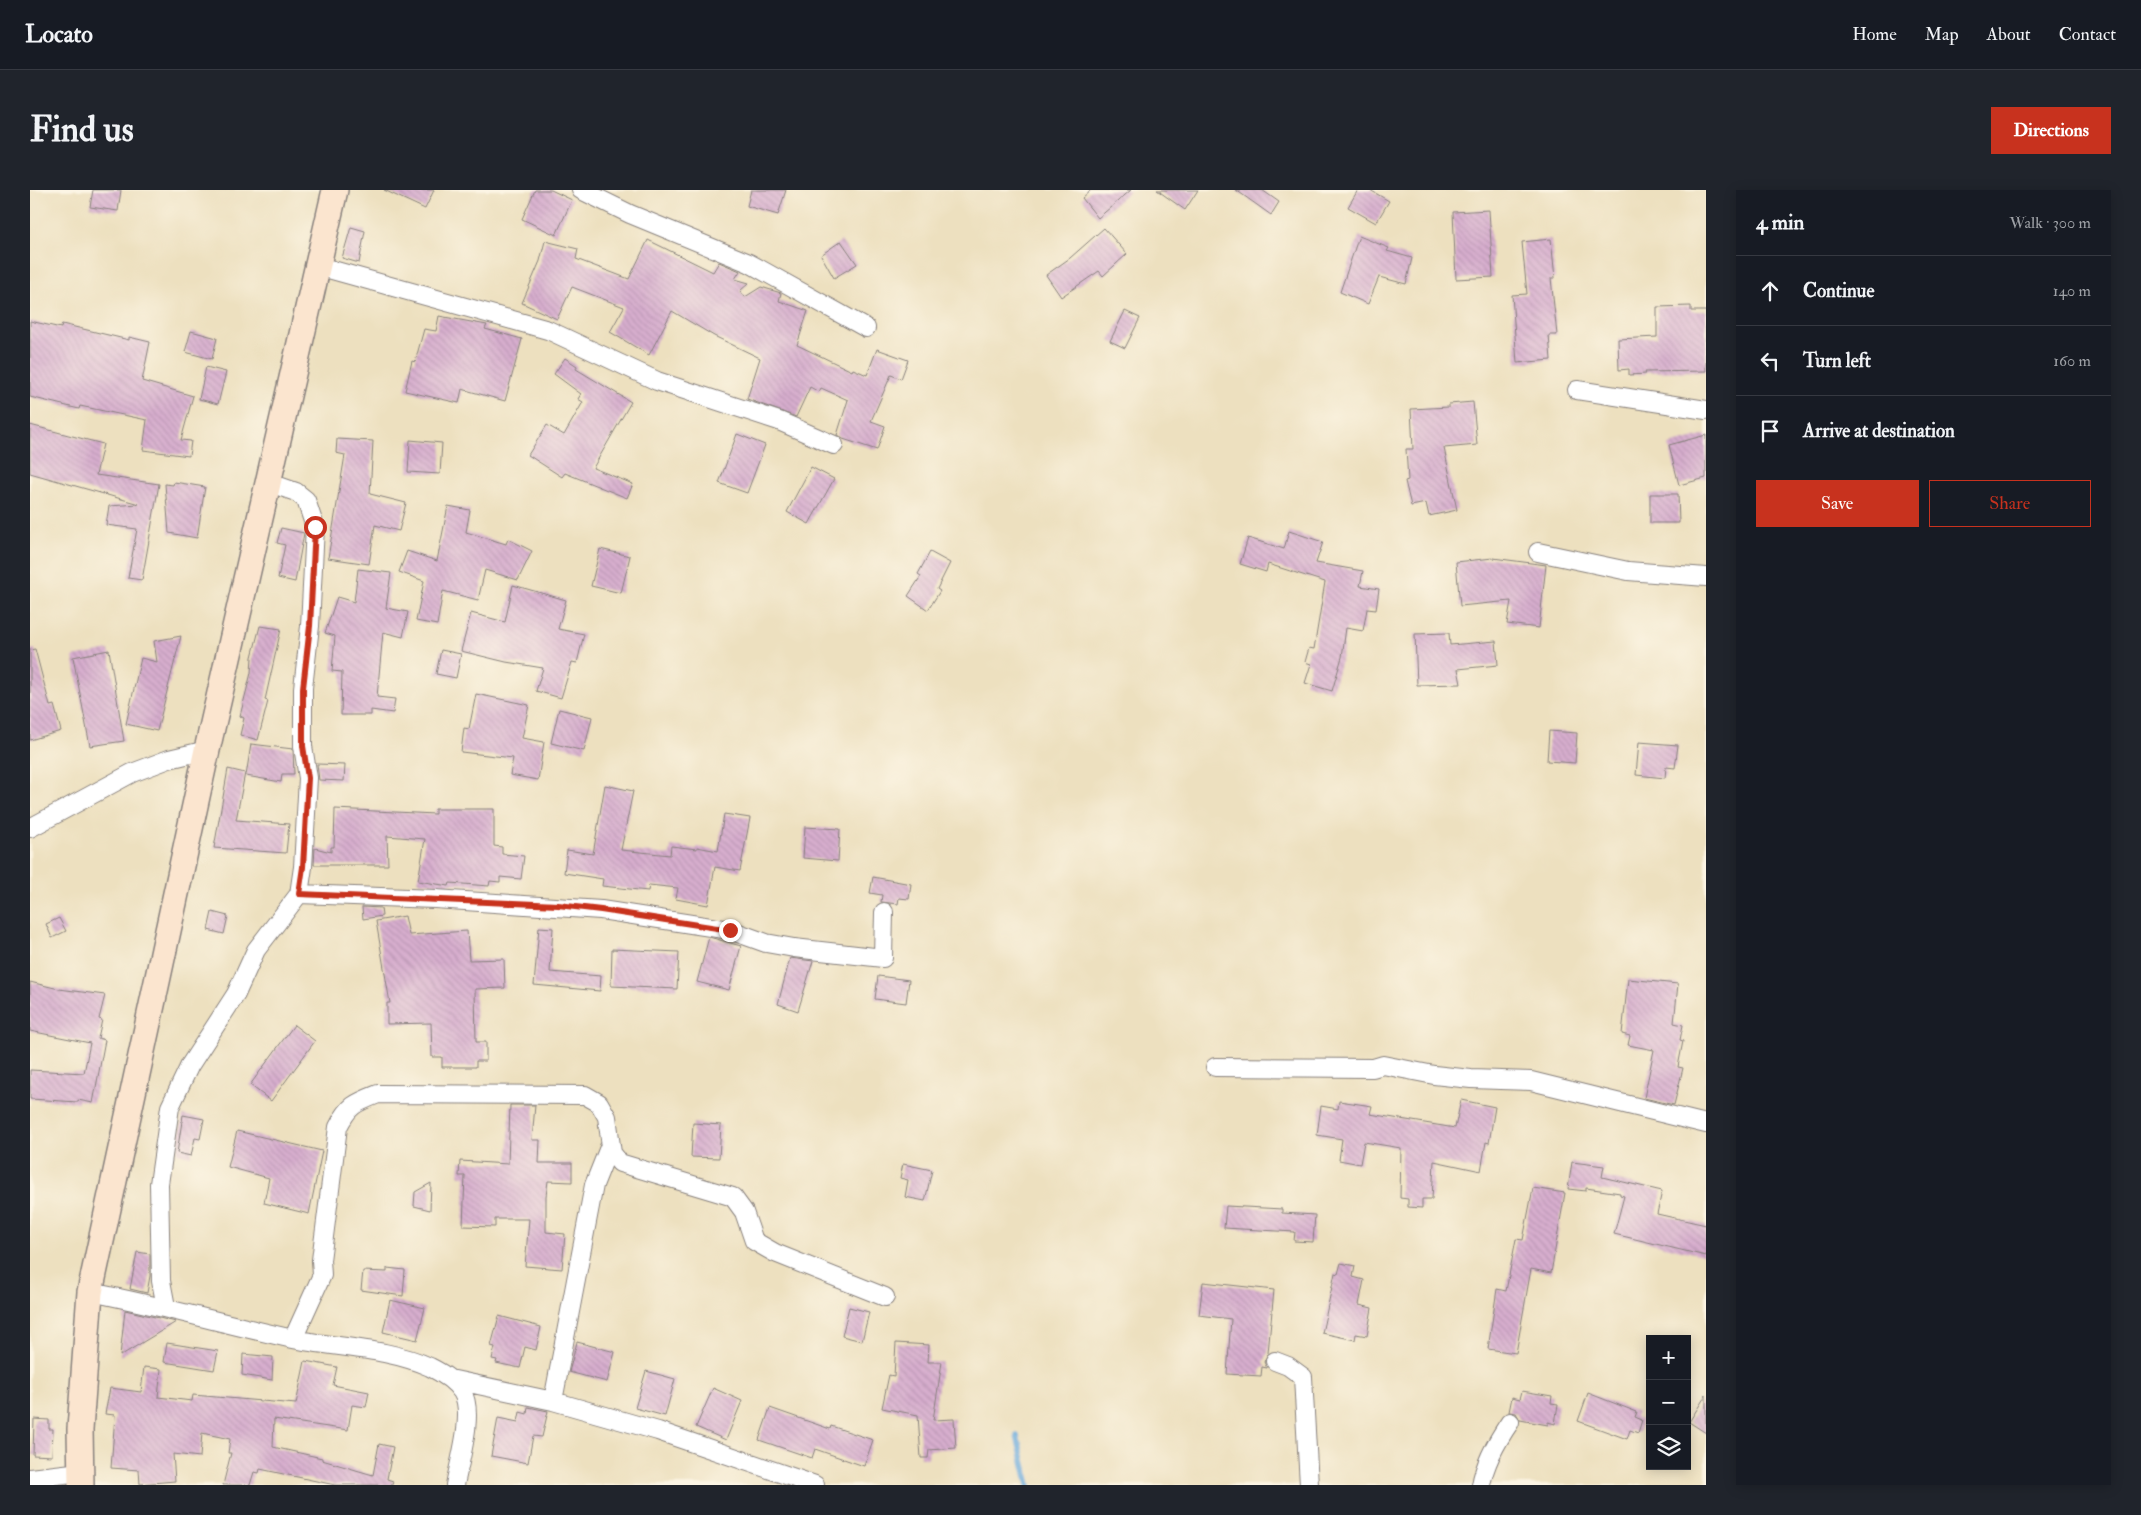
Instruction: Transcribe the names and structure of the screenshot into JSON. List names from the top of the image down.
{
  "page": {
    "header": "Locato",
    "nav": [
      "Home",
      "Map",
      "About",
      "Contact"
    ],
    "buttons": [
      "Directions",
      ["Save", "Share"]
    ],
    "title": "Find us",
    "heading": ["4 min", "Walk · 300 m"],
    "list": [
      ["Continue", "140 m"],
      ["Turn left", "160 m"],
      "Arrive at destination"
    ],
    "map_buttons": ["+", "−"]
  }
}
